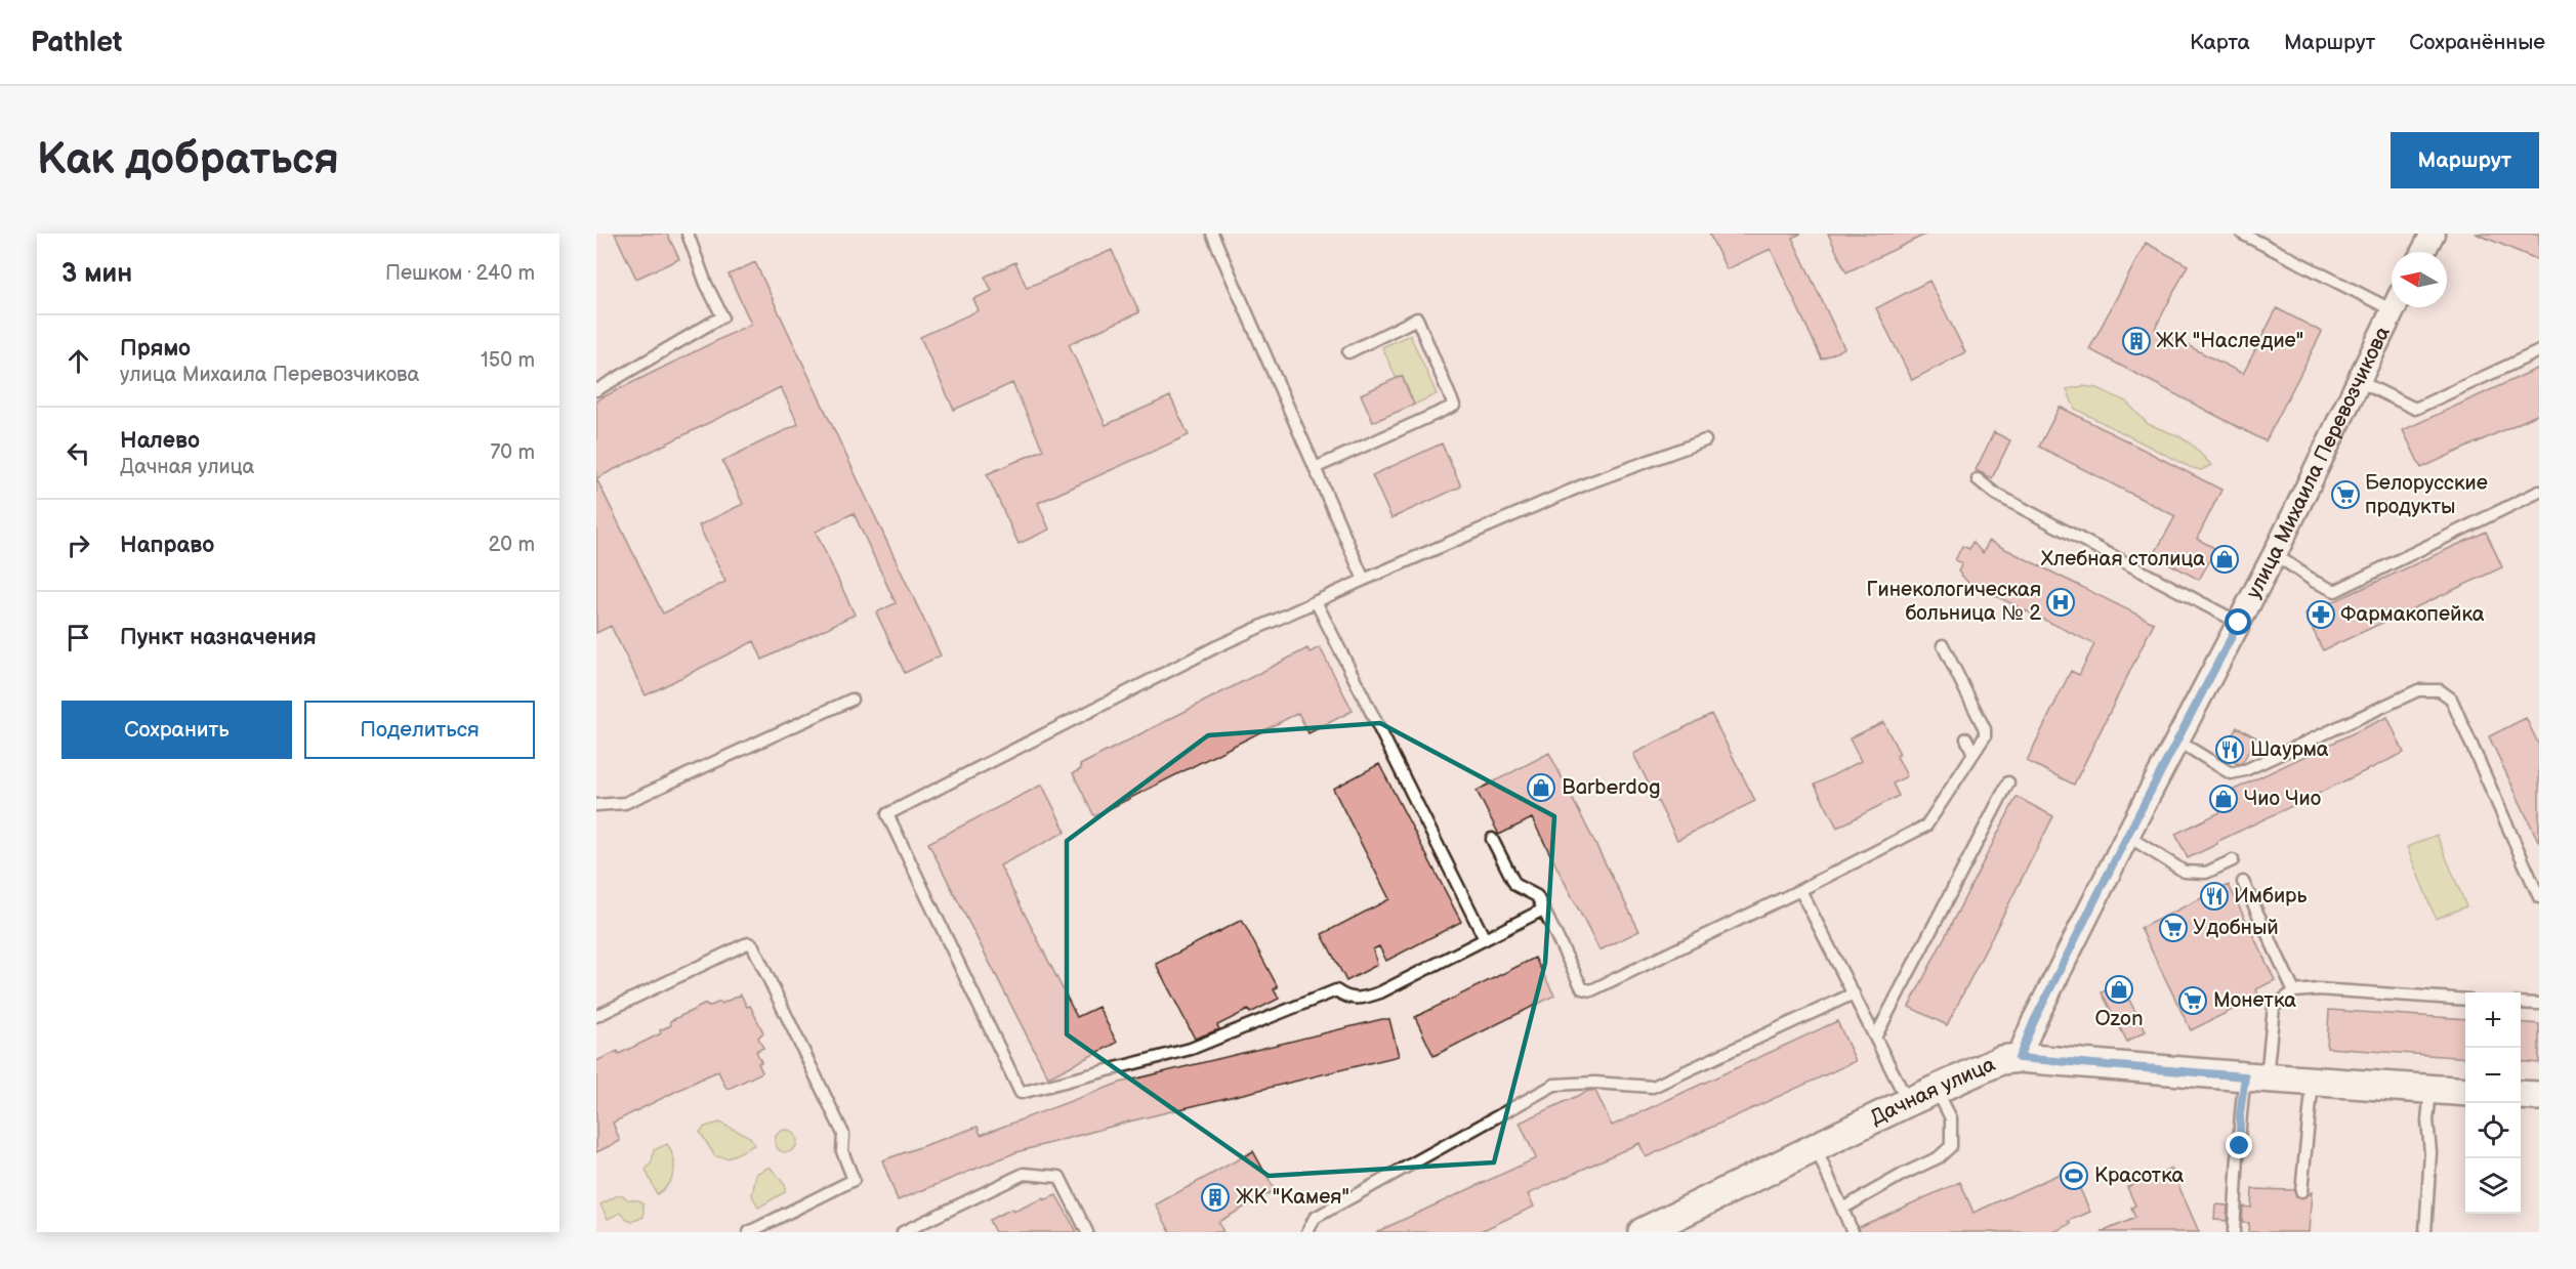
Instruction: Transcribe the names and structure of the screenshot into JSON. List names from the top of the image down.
{
  "streets": {
    "street": ["улица Михаила Перевозчикова", "Дачная улица"]
  },
  "crossings": [
    ["улица Михаила Перевозчикова", "Дачная улица"]
  ],
  "places": {
    "building": ["ЖК \"Наследие\"", "ЖК \"Камея\""],
    "supermarket": ["Белорусские продукты", "Удобный", "Монетка"],
    "shop": [
      "Хлебная столица",
      "Barberdog",
      "Чио Чио",
      "Ozon"
    ],
    "hospital": ["Гинекологическая больница № 2"],
    "pharmacy": ["Фармакопейка"],
    "restaurant": ["Шаурма", "Имбирь"],
    "sports": ["Красотка"]
  },
  "north": "left",
  "page": {
    "header": "Pathlet",
    "nav": ["Карта", "Маршрут", "Сохранённые"],
    "buttons": [
      "Маршрут",
      ["Сохранить", "Поделиться"]
    ],
    "title": "Как добраться",
    "heading": ["3 мин", "Пешком · 240 m"],
    "list": [
      ["Прямо", "улица Михаила Перевозчикова", "150 m"],
      ["Налево", "Дачная улица", "70 m"],
      ["Направо", "20 m"],
      "Пункт назначения"
    ],
    "map_buttons": ["+", "−"]
  }
}
